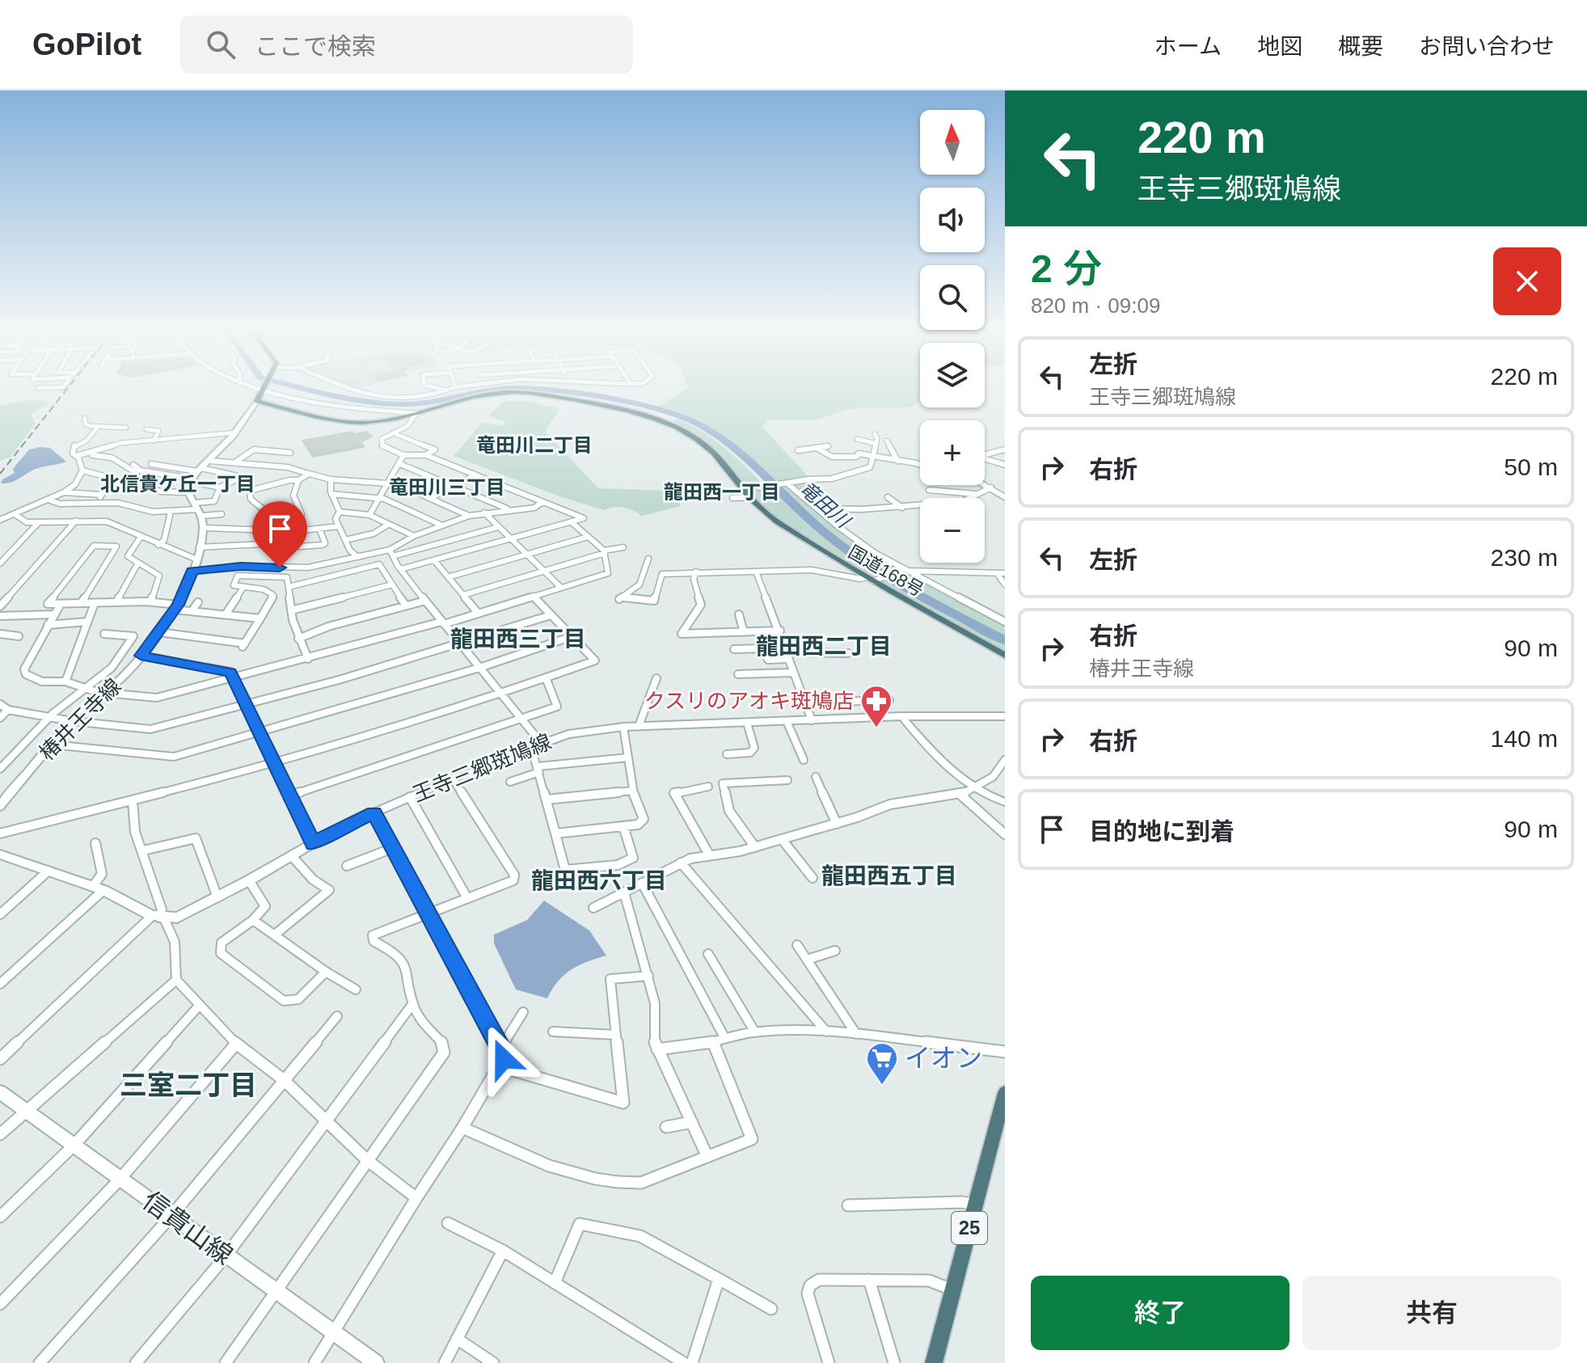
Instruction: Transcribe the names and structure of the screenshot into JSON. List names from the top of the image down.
{
  "streets": {
    "highway": ["国道168号", "25"],
    "main road": ["椿井王寺線", "王寺三郷斑鳩線", "信貴山線"]
  },
  "districts": [
    "竜田川二丁目",
    "北信貴ケ丘一丁目",
    "竜田川三丁目",
    "龍田西一丁目",
    "龍田西三丁目",
    "龍田西二丁目",
    "龍田西五丁目",
    "龍田西六丁目",
    "三室二丁目"
  ],
  "water": ["竜田川"],
  "places": {
    "pharmacy": ["クスリのアオキ斑鳩店"],
    "supermarket": ["イオン"]
  },
  "north": "top",
  "page": {
    "header": "GoPilot",
    "search": "ここで検索",
    "nav": [
      "ホーム",
      "地図",
      "概要",
      "お問い合わせ"
    ],
    "turn": ["220 m", "王寺三郷斑鳩線"],
    "map_buttons": ["+", "−"],
    "heading": ["2 分", "820 m · 09:09"],
    "list": [
      {
        "name": "左折",
        "note": "王寺三郷斑鳩線",
        "value": "220 m"
      },
      {
        "name": "右折",
        "value": "50 m"
      },
      {
        "name": "左折",
        "value": "230 m"
      },
      {
        "name": "右折",
        "note": "椿井王寺線",
        "value": "90 m"
      },
      {
        "name": "右折",
        "value": "140 m"
      },
      {
        "name": "目的地に到着",
        "value": "90 m"
      }
    ],
    "buttons": ["終了", "共有"]
  }
}
